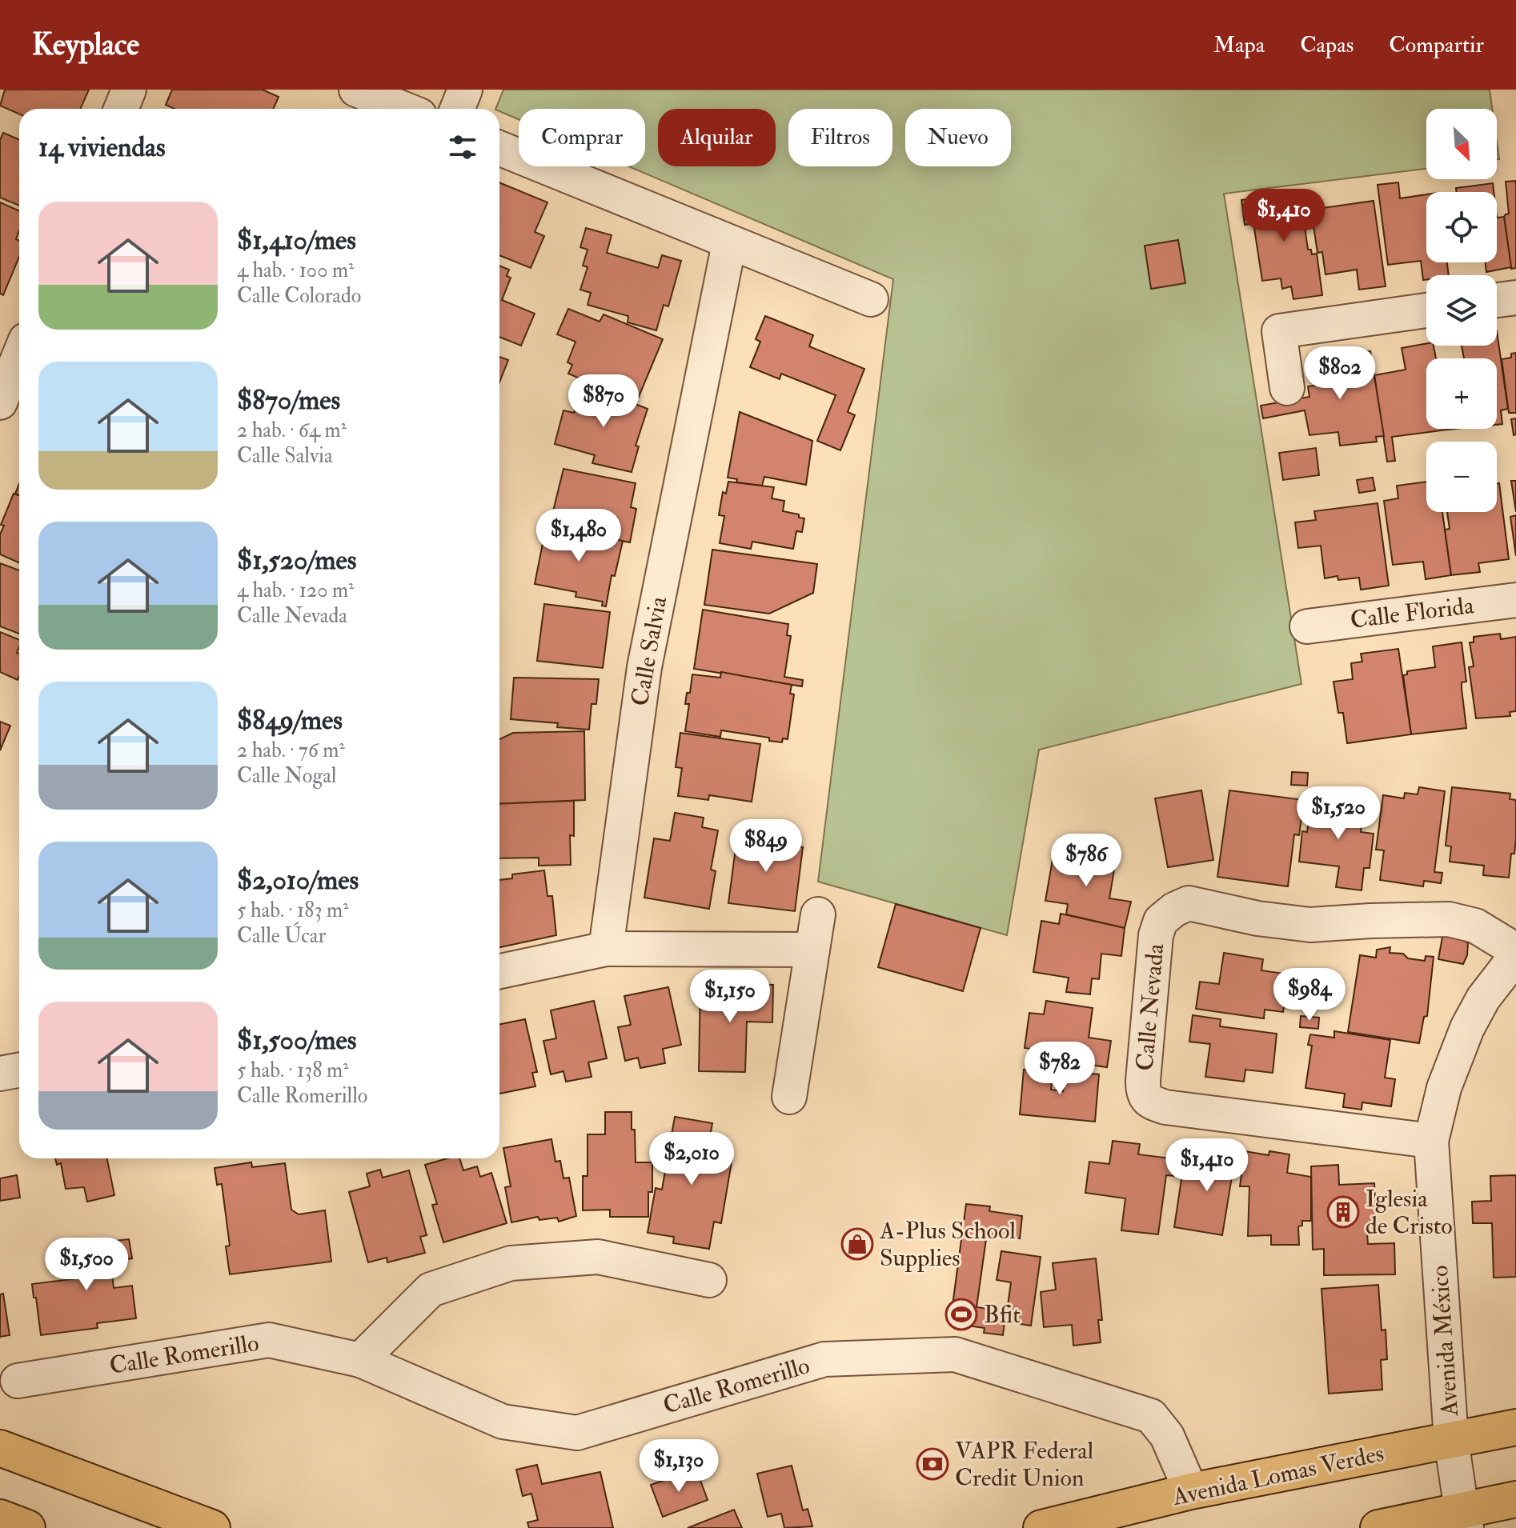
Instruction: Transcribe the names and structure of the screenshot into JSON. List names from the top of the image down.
{
  "streets": {
    "main road": ["Avenida Lomas Verdes"],
    "street": [
      "Calle Florida",
      "Calle Salvia",
      "Calle Nevada",
      "Avenida México",
      "Calle Romerillo"
    ]
  },
  "crossings": [
    ["Calle Nevada", "Avenida México"],
    ["Avenida México", "Avenida Lomas Verdes"],
    ["Calle Romerillo", "Avenida Lomas Verdes"]
  ],
  "places": {
    "building": ["Iglesia de Cristo"],
    "shop": ["A-Plus School Supplies"],
    "sports": ["Bfit"],
    "bank": ["VAPR Federal Credit Union"]
  },
  "north": "bottom right",
  "page": {
    "header": "Keyplace",
    "nav": ["Mapa", "Capas", "Compartir"],
    "map_buttons": ["+", "−"],
    "chip": [
      "Comprar",
      "Alquilar",
      "Filtros",
      "Nuevo"
    ],
    "heading": "14 viviendas",
    "list": [
      {
        "name": "$1,410/mes",
        "note": "4 hab. · 100 m² · Calle Colorado"
      },
      {
        "name": "$870/mes",
        "note": "2 hab. · 64 m² · Calle Salvia"
      },
      {
        "name": "$1,520/mes",
        "note": "4 hab. · 120 m² · Calle Nevada"
      },
      {
        "name": "$849/mes",
        "note": "2 hab. · 76 m² · Calle Nogal"
      },
      {
        "name": "$2,010/mes",
        "note": "5 hab. · 183 m² · Calle Úcar"
      },
      {
        "name": "$1,500/mes",
        "note": "5 hab. · 138 m² · Calle Romerillo"
      }
    ],
    "price": [
      "$1,410",
      "$802",
      "$870",
      "$1,480",
      "$1,520",
      "$849",
      "$786",
      "$984",
      "$1,150",
      "$782",
      "$2,010",
      "$1,410",
      "$1,500",
      "$1,130"
    ]
  }
}
